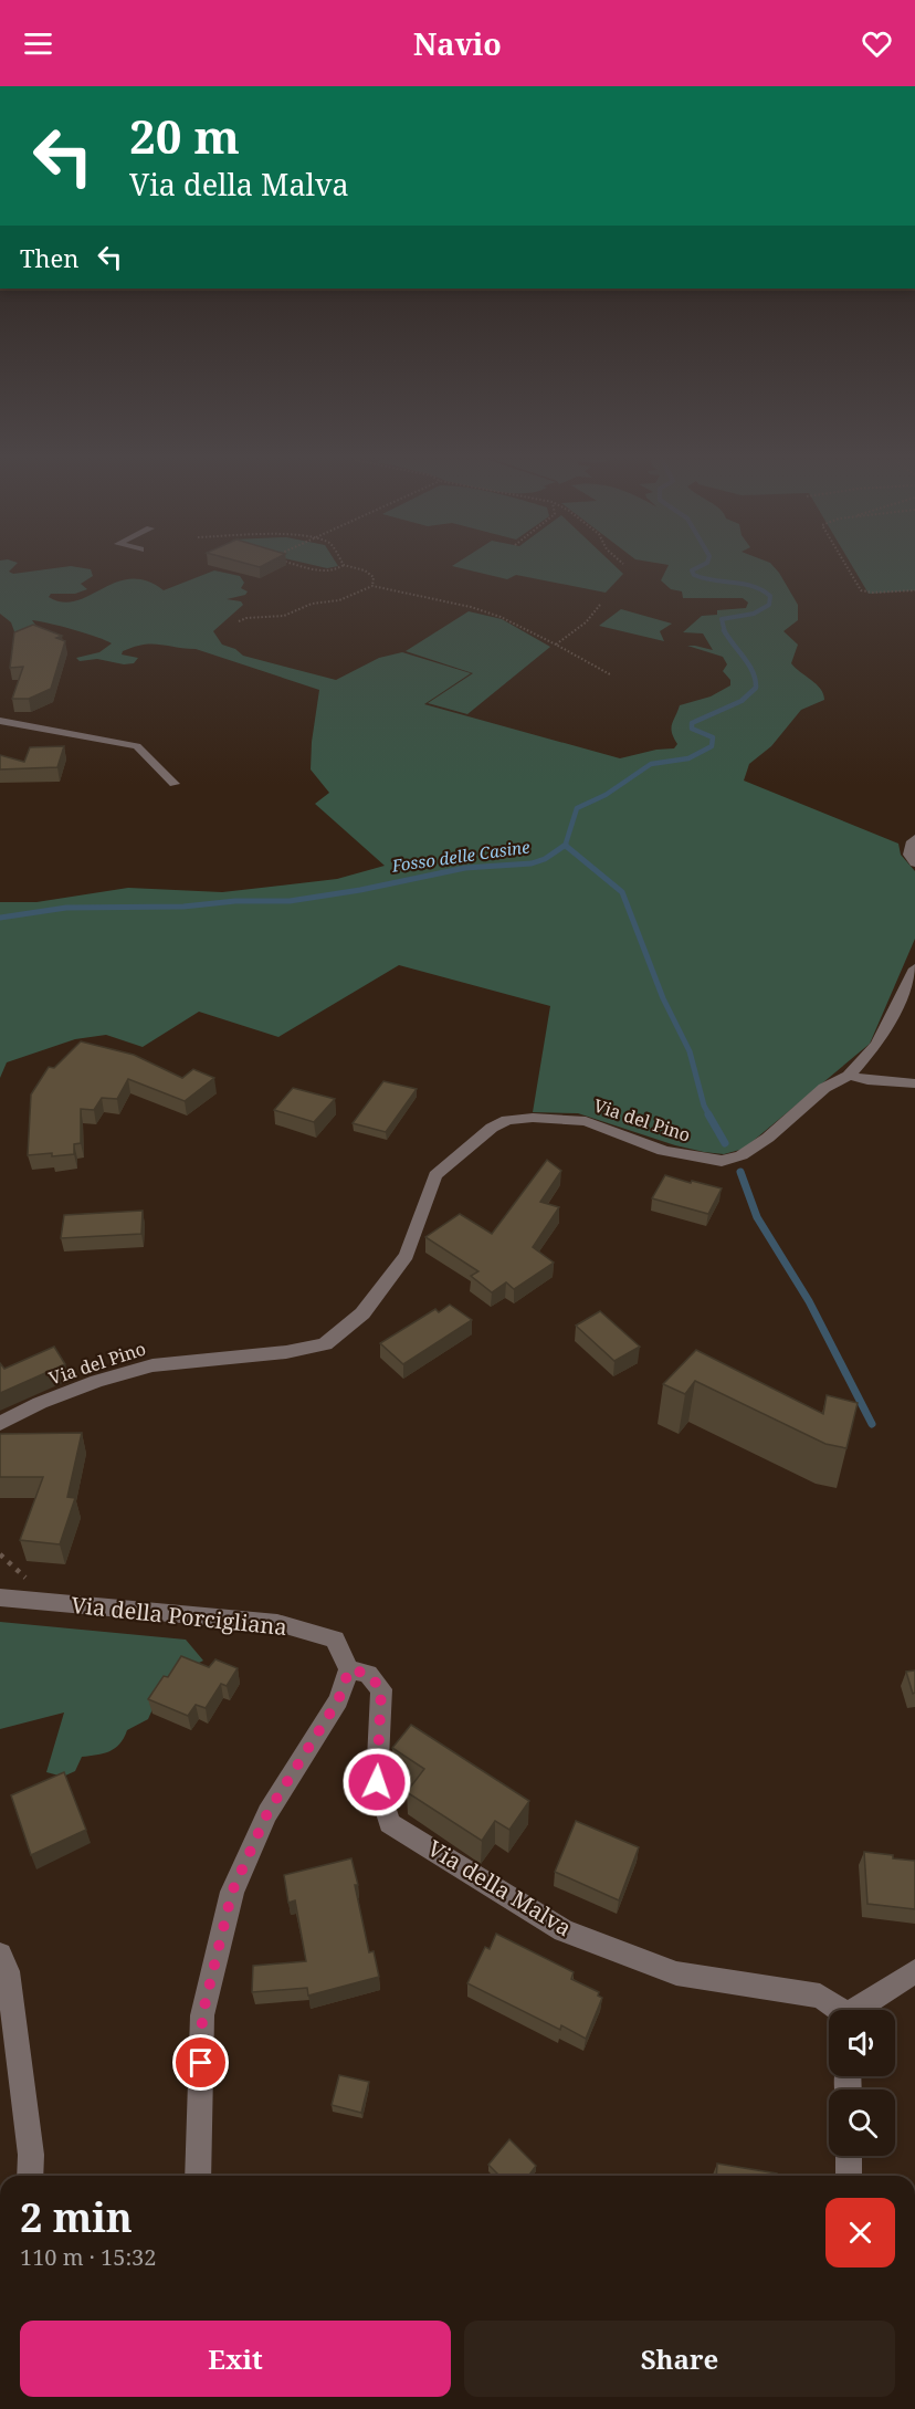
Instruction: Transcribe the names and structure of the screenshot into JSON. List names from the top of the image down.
{
  "streets": {
    "street": ["Via del Pino", "Via della Porcigliana", "Via della Malva"]
  },
  "crossings": [
    ["Via della Porcigliana", "Via della Malva"]
  ],
  "water": ["Fosso delle Casine"],
  "page": {
    "header": "Navio",
    "turn": ["20 m", "Via della Malva"],
    "then": "Then",
    "heading": ["2 min", "110 m · 15:32"],
    "buttons": ["Exit", "Share"]
  }
}
